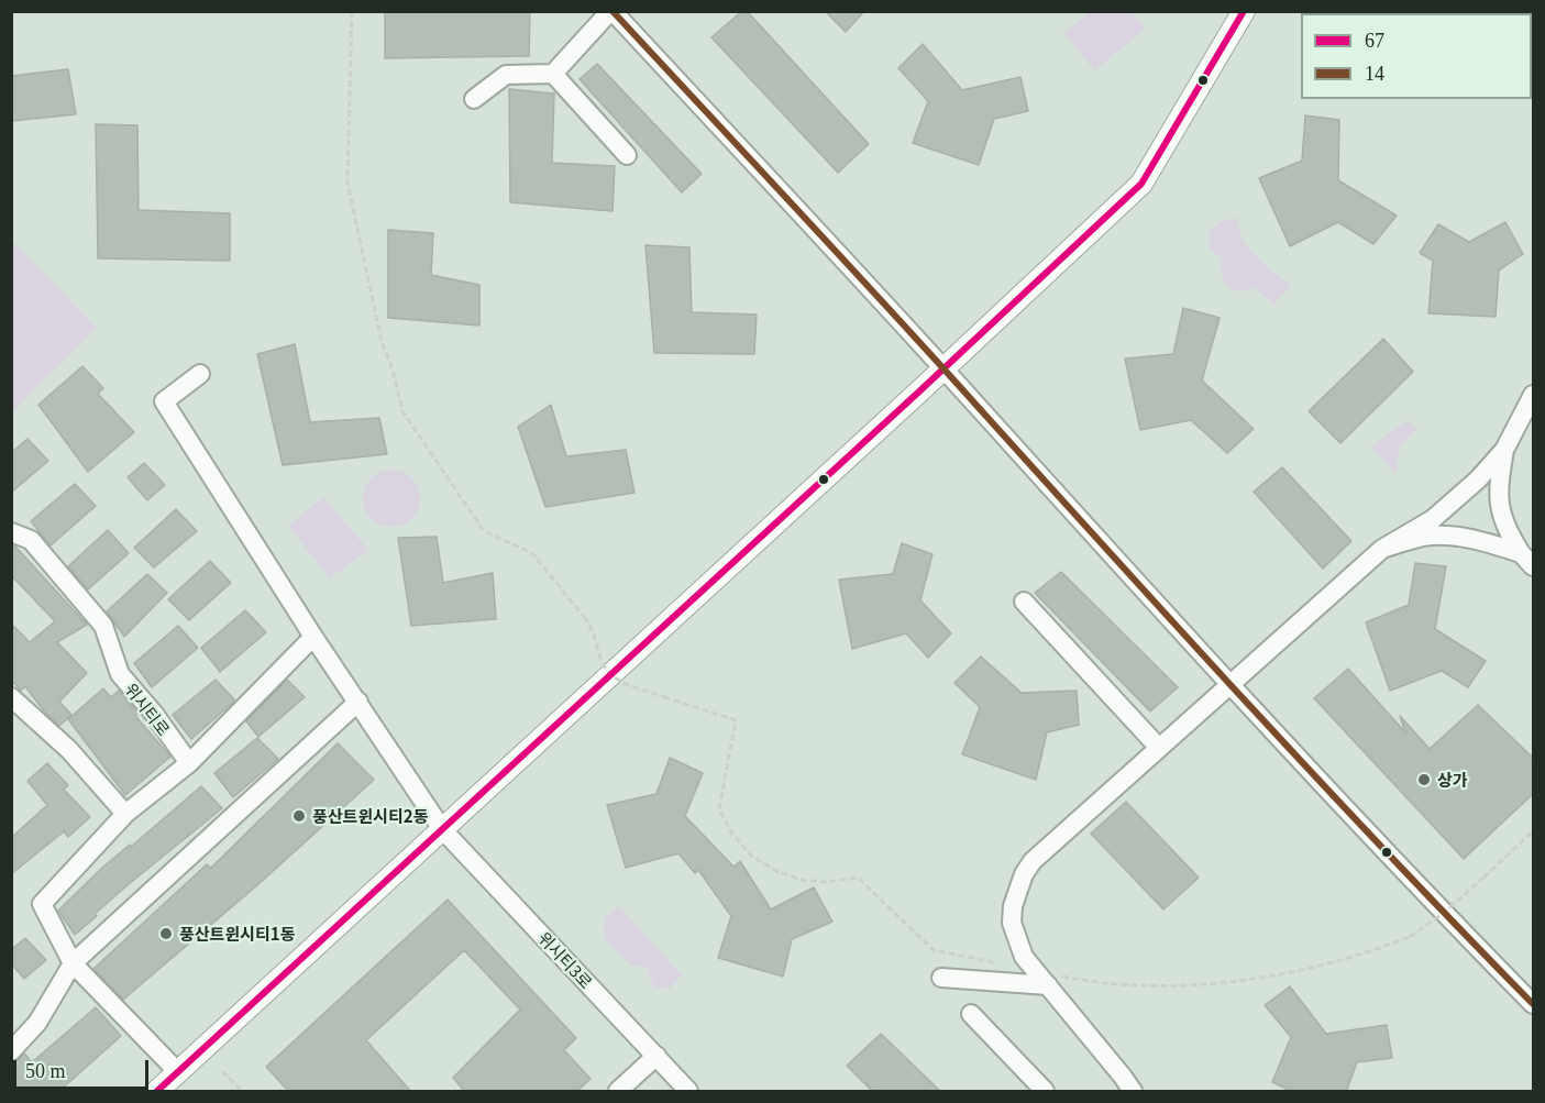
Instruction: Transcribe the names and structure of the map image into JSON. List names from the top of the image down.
{
  "streets": {
    "street": ["위시티로", "위시티3로"]
  },
  "places": ["상가", "풍산트윈시티2동", "풍산트윈시티1동"],
  "lines": ["transit line 67", "transit line 14"],
  "legend": ["67", "14"],
  "scale_bar": "50 m"
}
